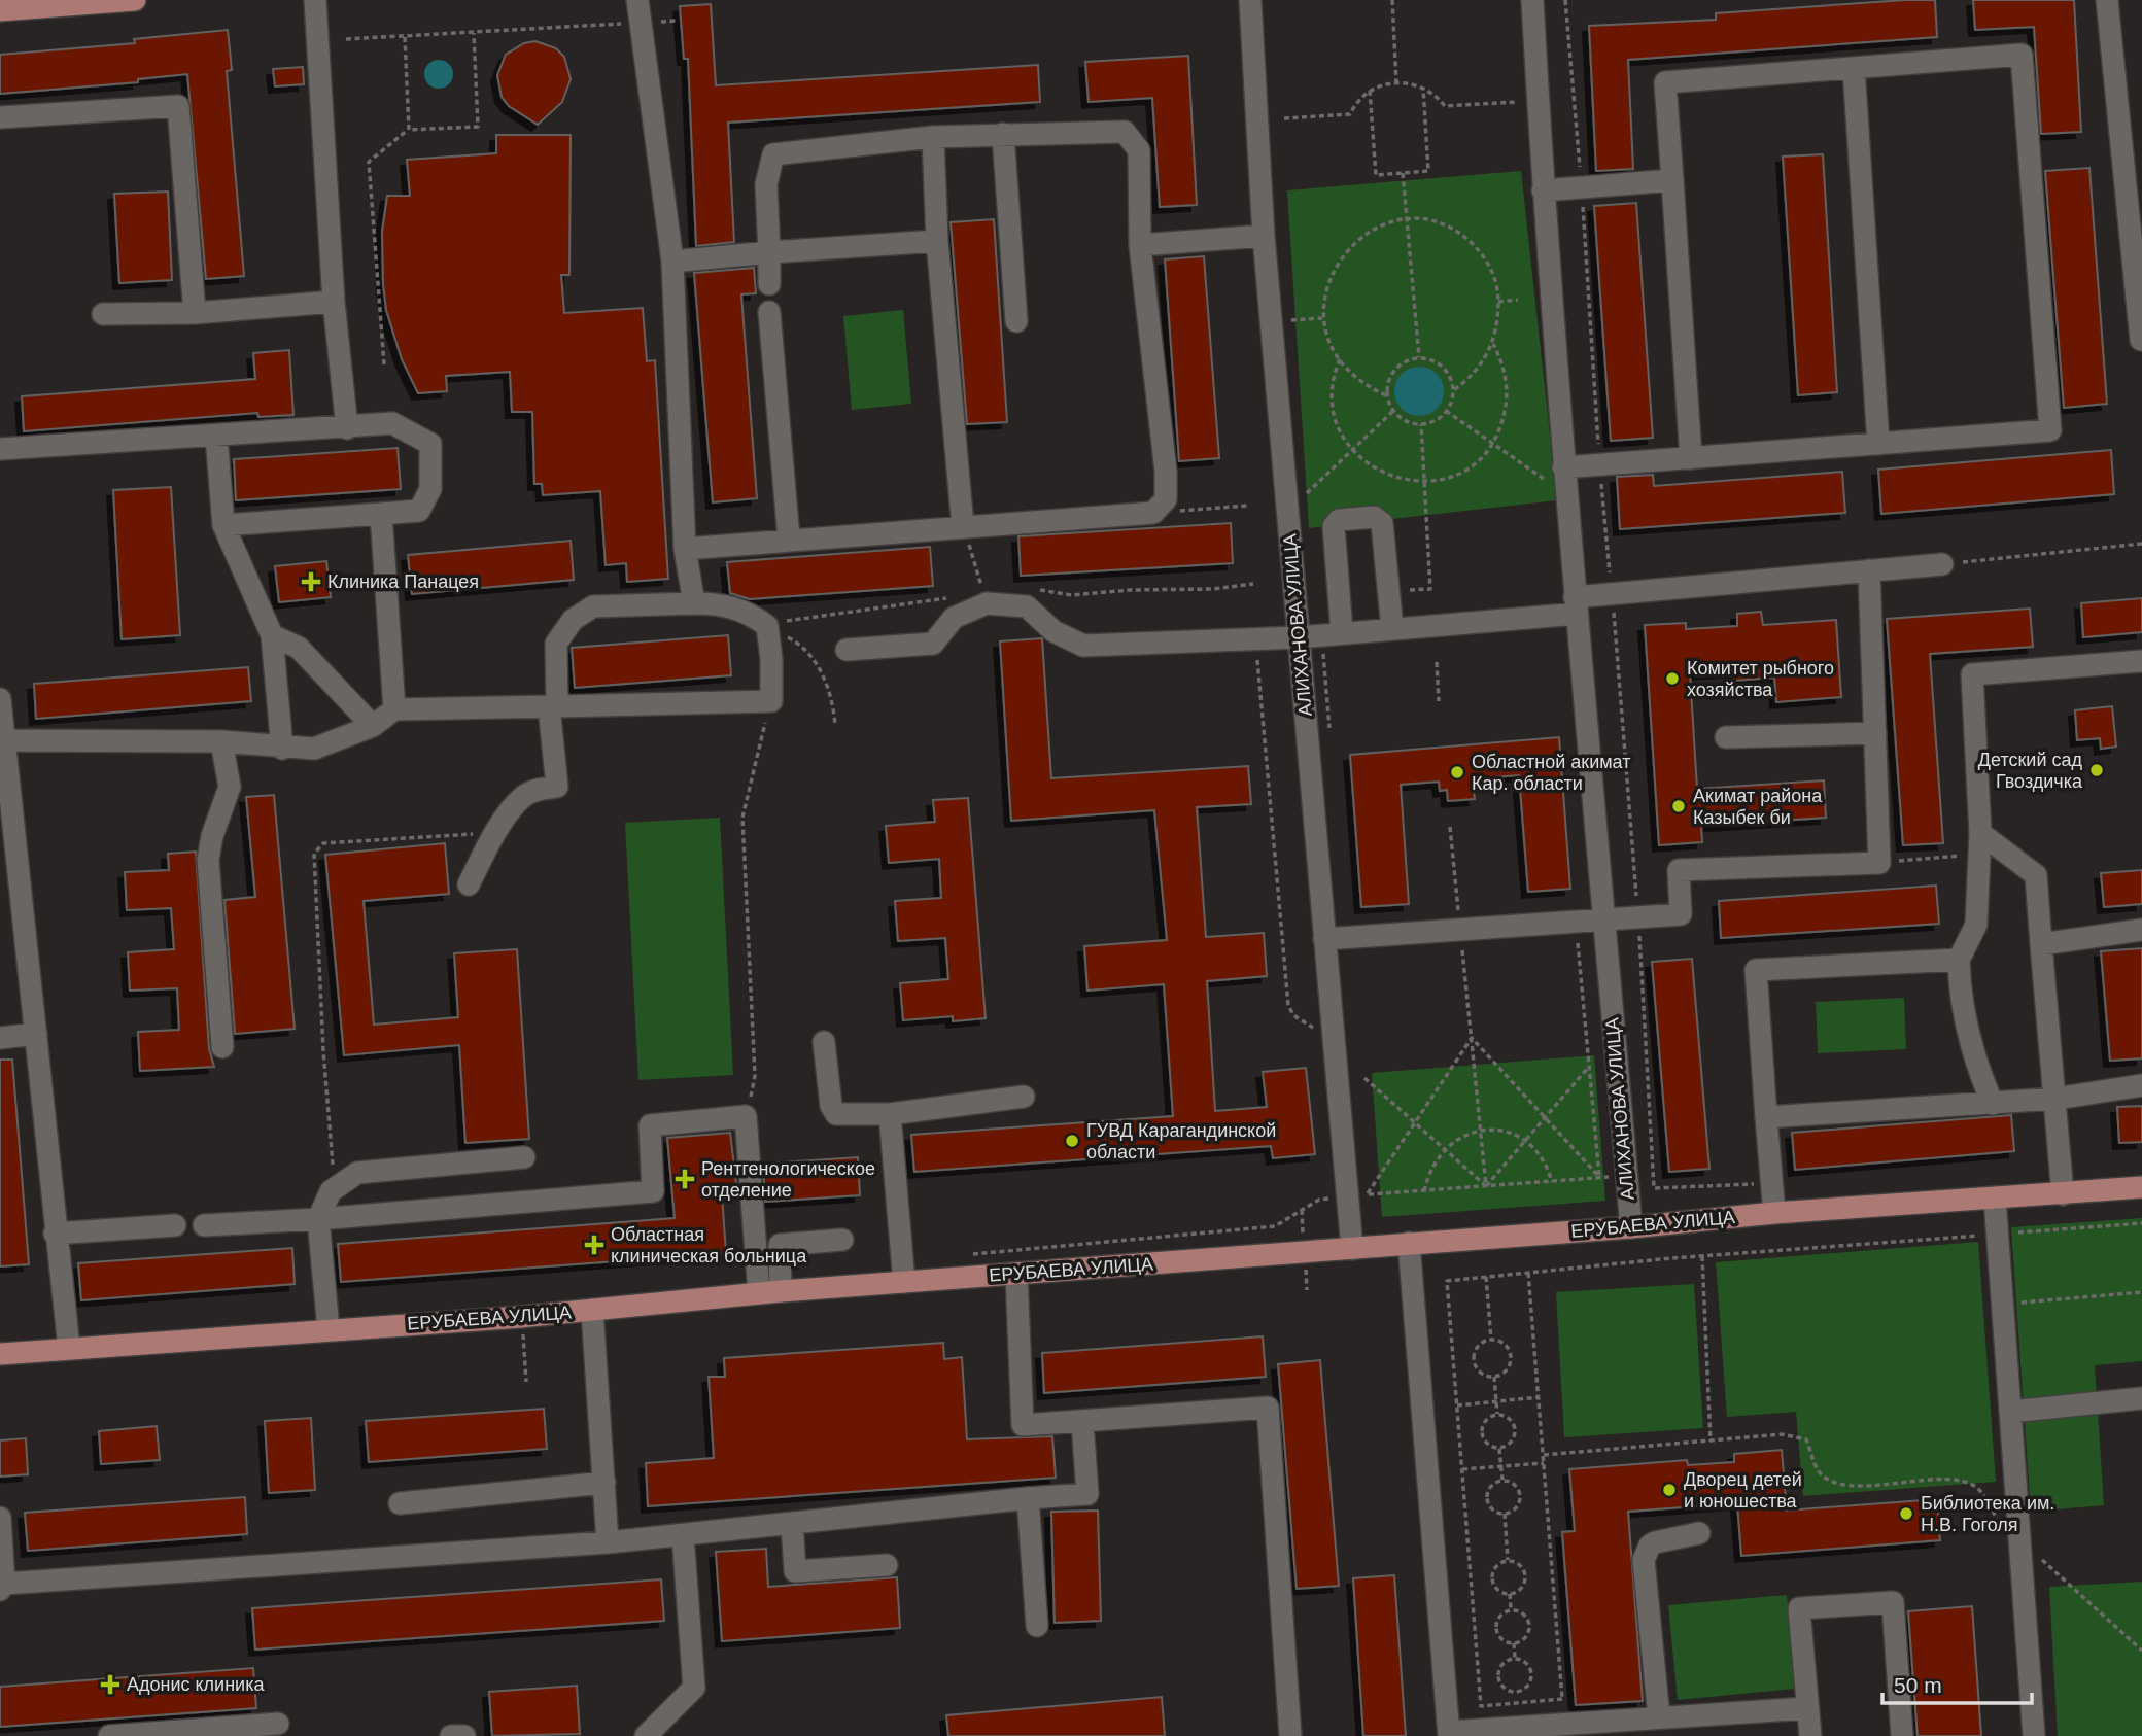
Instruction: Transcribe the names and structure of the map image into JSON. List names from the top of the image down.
{
  "streets": {
    "main road": ["ЕРУБАЕВА УЛИЦА"],
    "street": ["АЛИХАНОВА УЛИЦА"]
  },
  "crossings": [
    ["АЛИХАНОВА УЛИЦА", "ЕРУБАЕВА УЛИЦА"]
  ],
  "places": {
    "health": [
      "Клиника Панацея",
      "Рентгенологическое отделение",
      "Областная клиническая больница",
      "Адонис клиника"
    ],
    "other": [
      "Комитет рыбного хозяйства",
      "Детский сад Гвоздичка",
      "Областной акимат Кар. области",
      "Акимат района Казыбек би",
      "ГУВД Карагандинской области",
      "Дворец детей и юношества",
      "Библиотека им. Н.В. Гоголя"
    ]
  },
  "scale_bar": "50 m"
}
